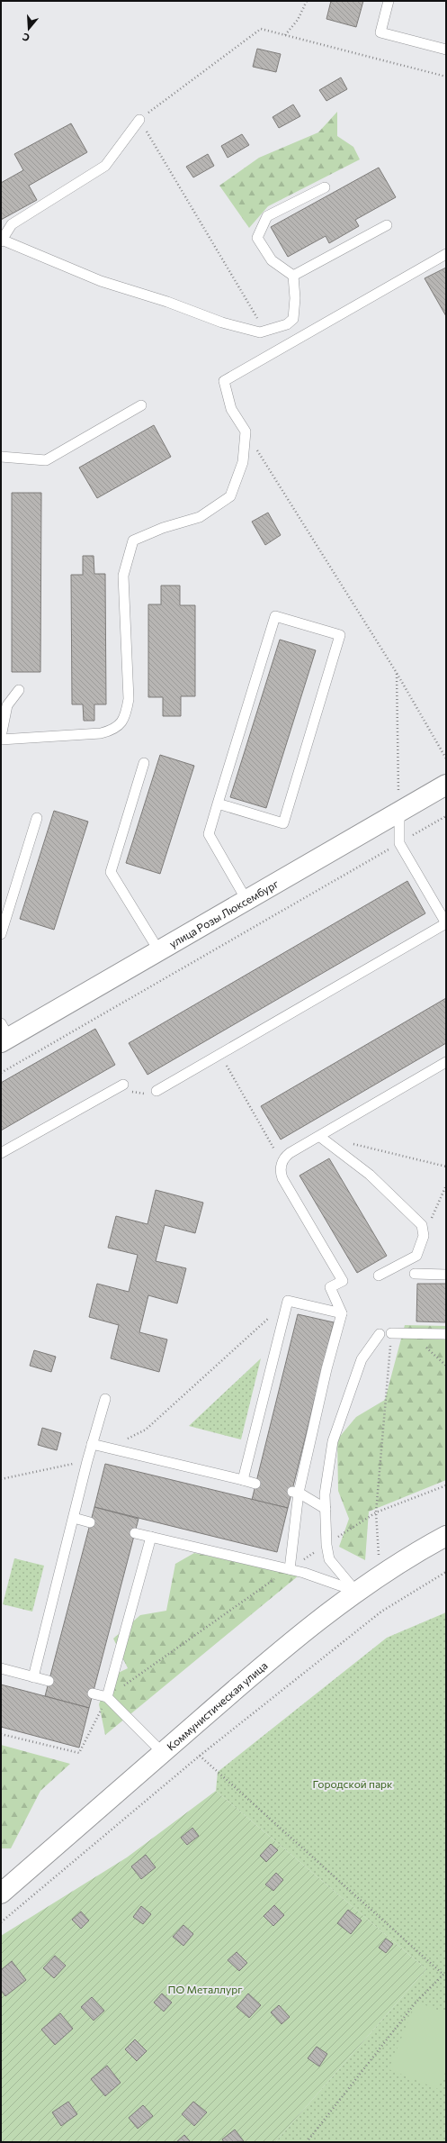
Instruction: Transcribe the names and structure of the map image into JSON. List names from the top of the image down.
{
  "streets": {
    "street": ["улица Розы Люксембург", "Коммунистическая улица"]
  },
  "parks": ["Городской парк", "ПО Металлург"],
  "north": "bottom"
}
